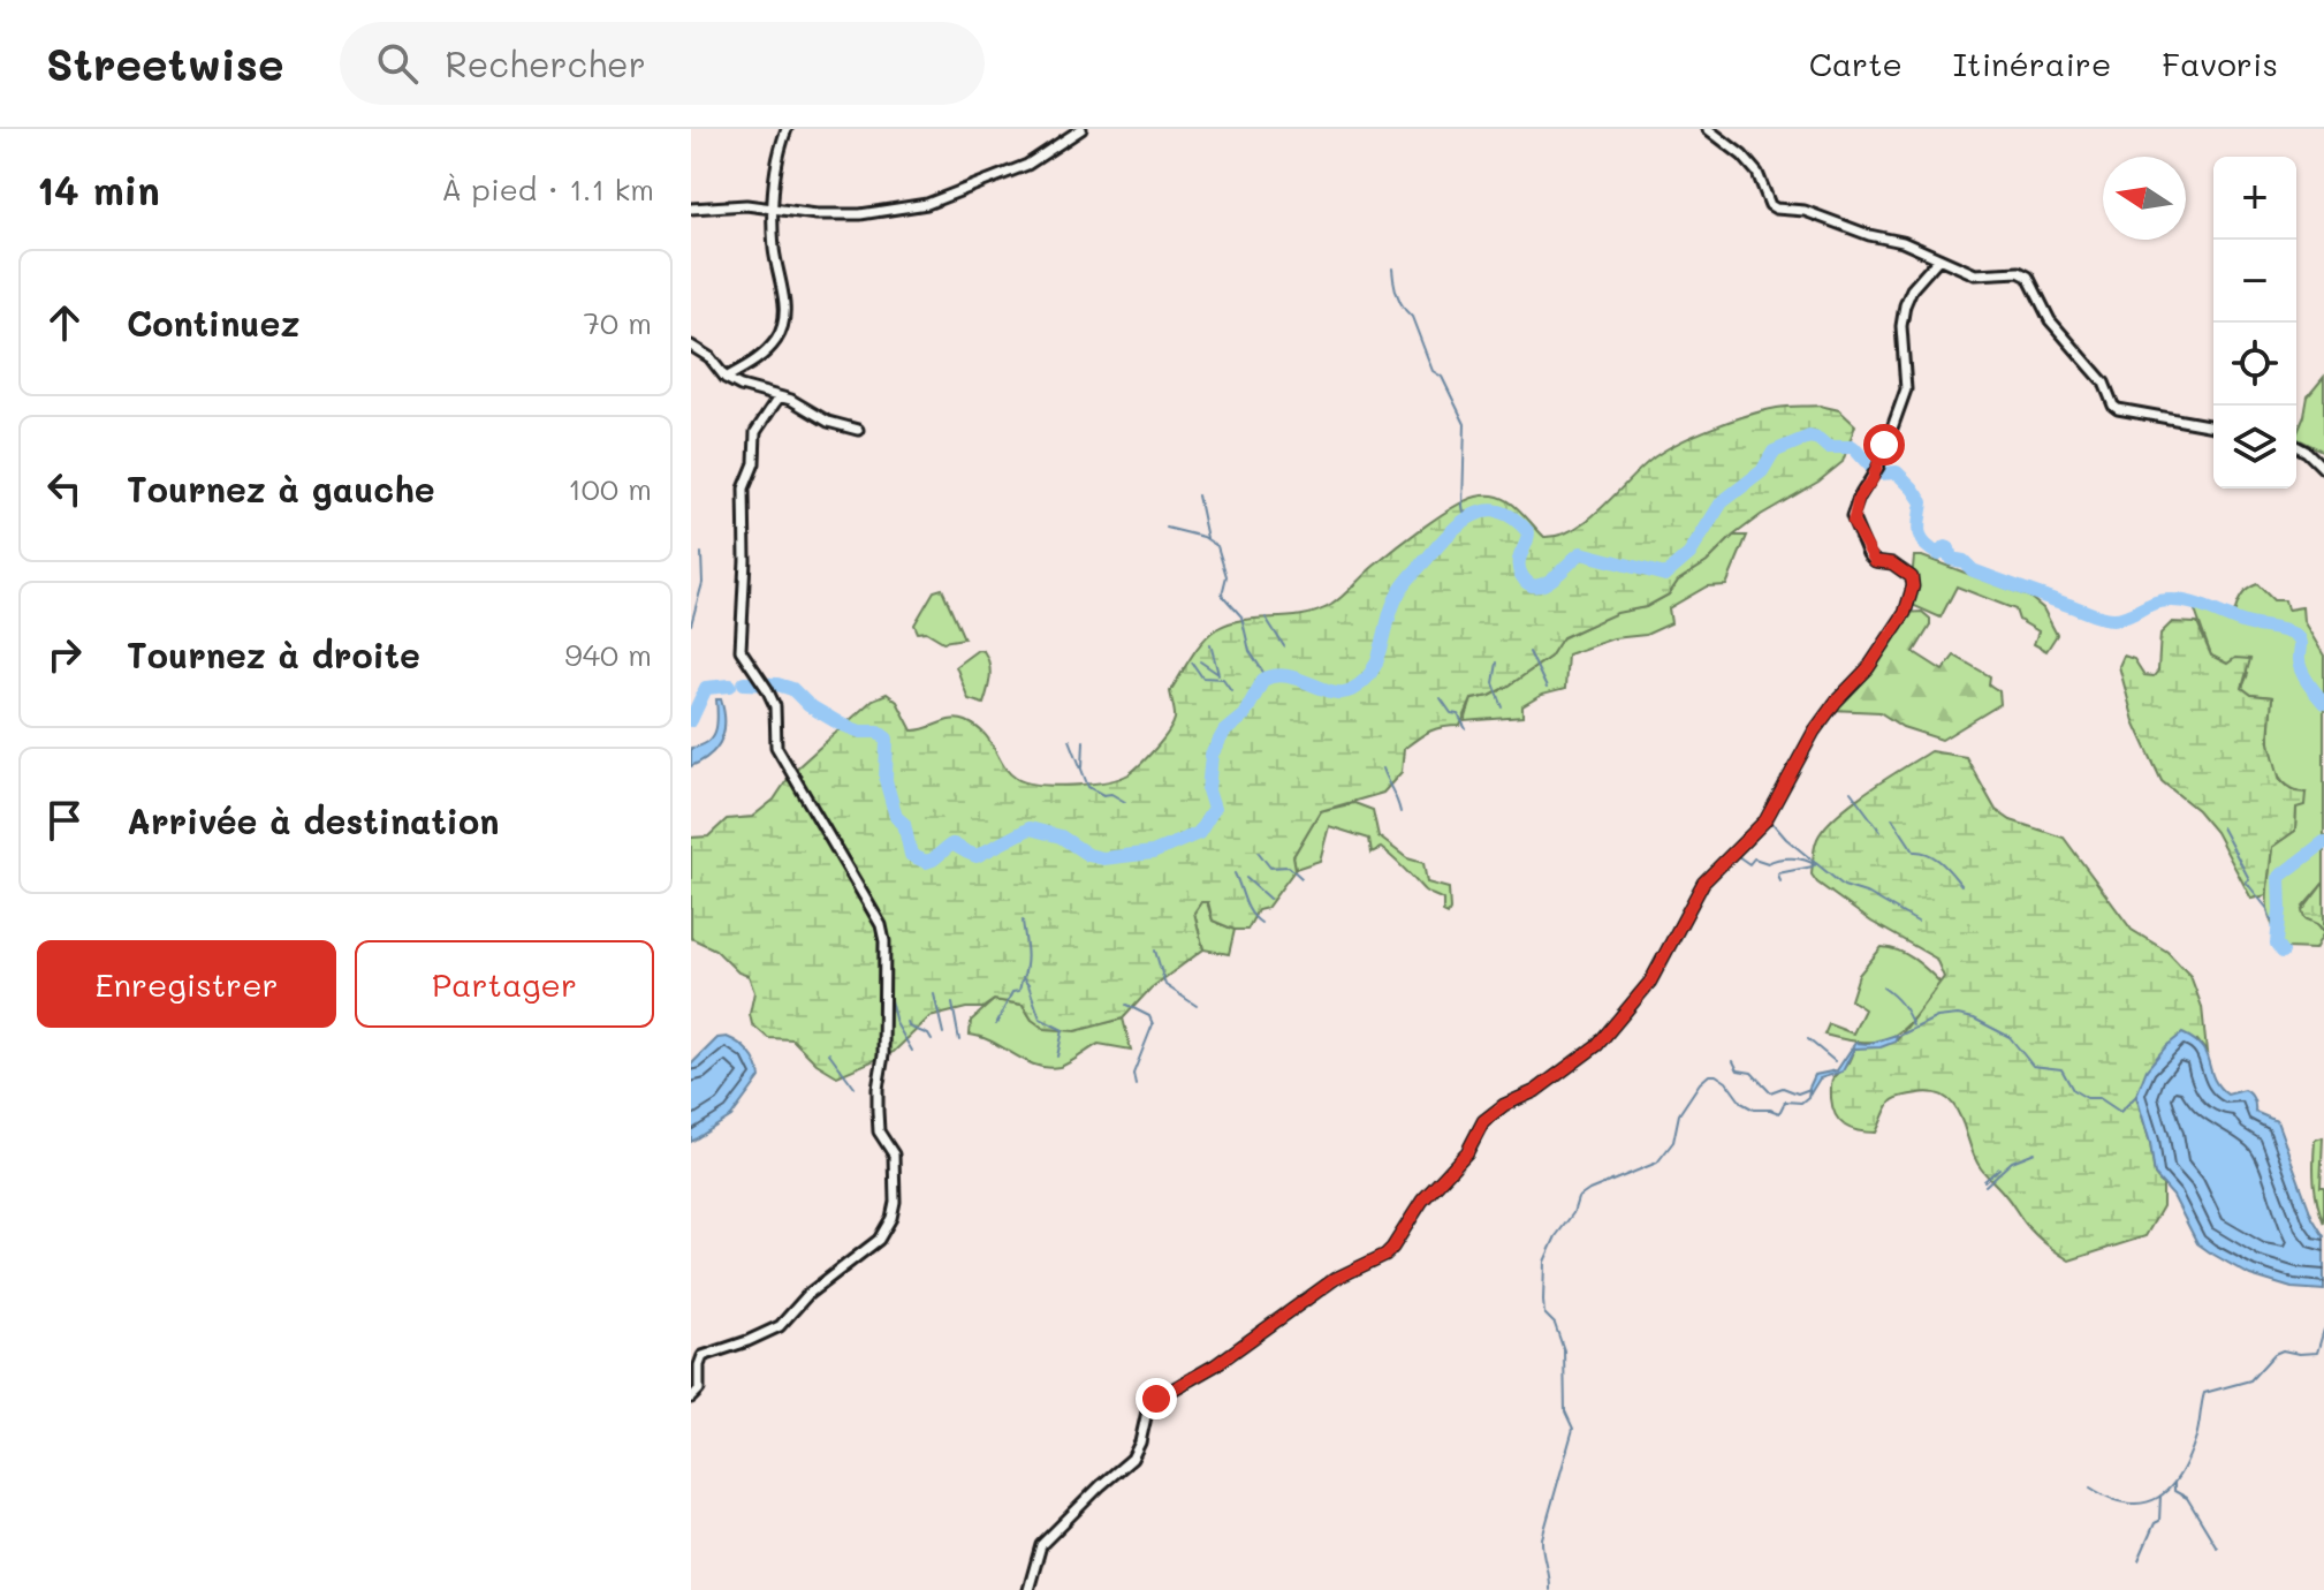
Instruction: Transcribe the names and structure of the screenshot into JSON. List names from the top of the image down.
{
  "north": "left",
  "page": {
    "header": "Streetwise",
    "search": "Rechercher",
    "nav": ["Carte", "Itinéraire", "Favoris"],
    "heading": ["14 min", "À pied · 1.1 km"],
    "map_buttons": ["+", "−"],
    "list": [
      ["Continuez", "70 m"],
      ["Tournez à gauche", "100 m"],
      ["Tournez à droite", "940 m"],
      "Arrivée à destination"
    ],
    "buttons": ["Enregistrer", "Partager"]
  }
}
